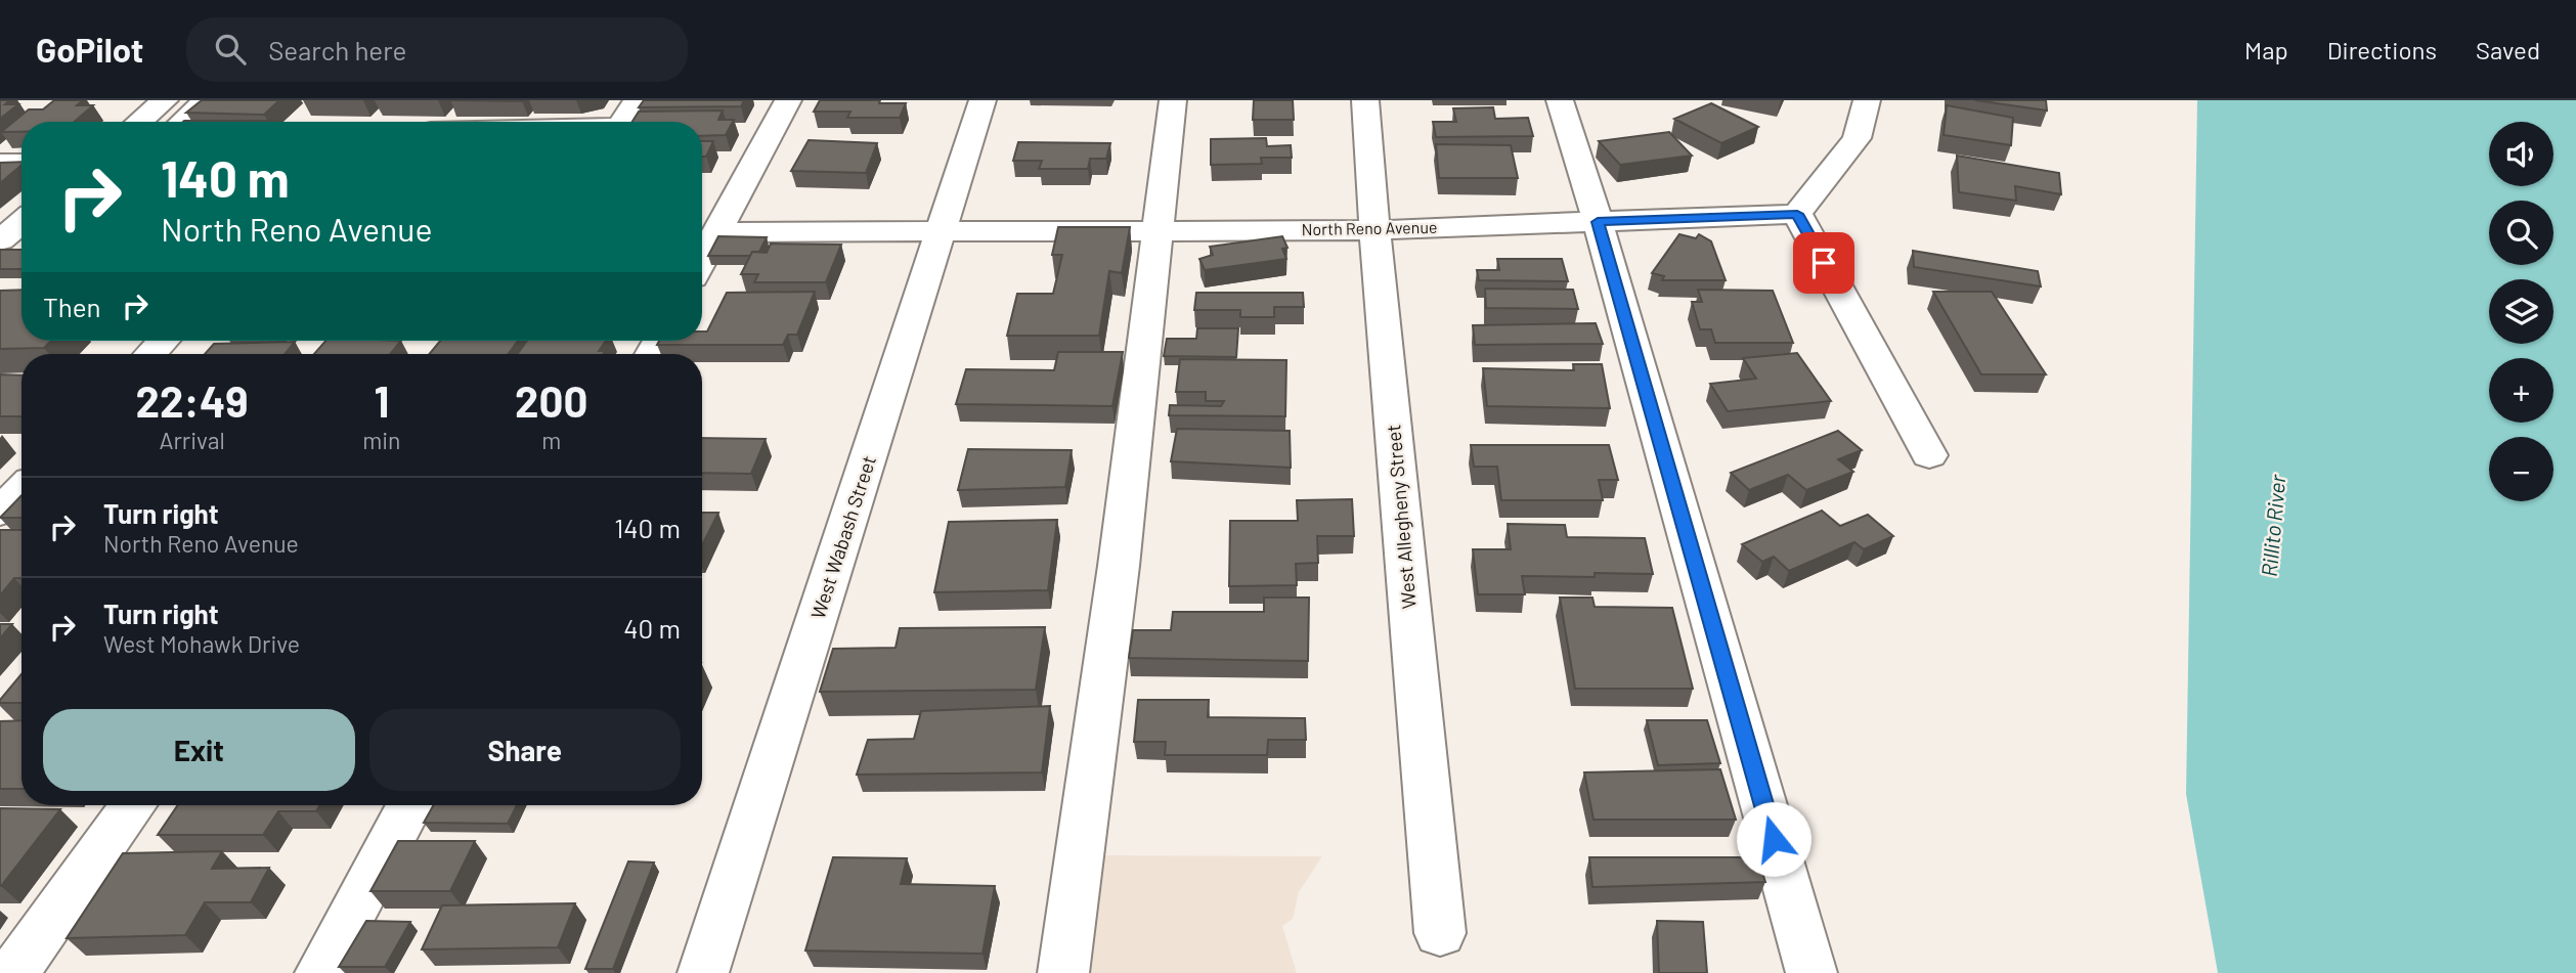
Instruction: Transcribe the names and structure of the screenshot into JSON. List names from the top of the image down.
{
  "streets": {
    "street": ["North Reno Avenue", "West Allegheny Street", "West Wabash Street"]
  },
  "crossings": [
    ["North Reno Avenue", "West Allegheny Street"],
    ["North Reno Avenue", "West Wabash Street"]
  ],
  "water": ["Rillito River"],
  "page": {
    "header": "GoPilot",
    "search": "Search here",
    "nav": ["Map", "Directions", "Saved"],
    "map_buttons": ["+", "−"],
    "turn": ["140 m", "North Reno Avenue"],
    "then": "Then",
    "eta": [
      "22:49",
      "Arrival",
      "1",
      "min",
      "200",
      "m"
    ],
    "list": [
      {
        "name": "Turn right",
        "note": "North Reno Avenue",
        "value": "140 m"
      },
      {
        "name": "Turn right",
        "note": "West Mohawk Drive",
        "value": "40 m"
      }
    ],
    "buttons": ["Exit", "Share"]
  }
}
